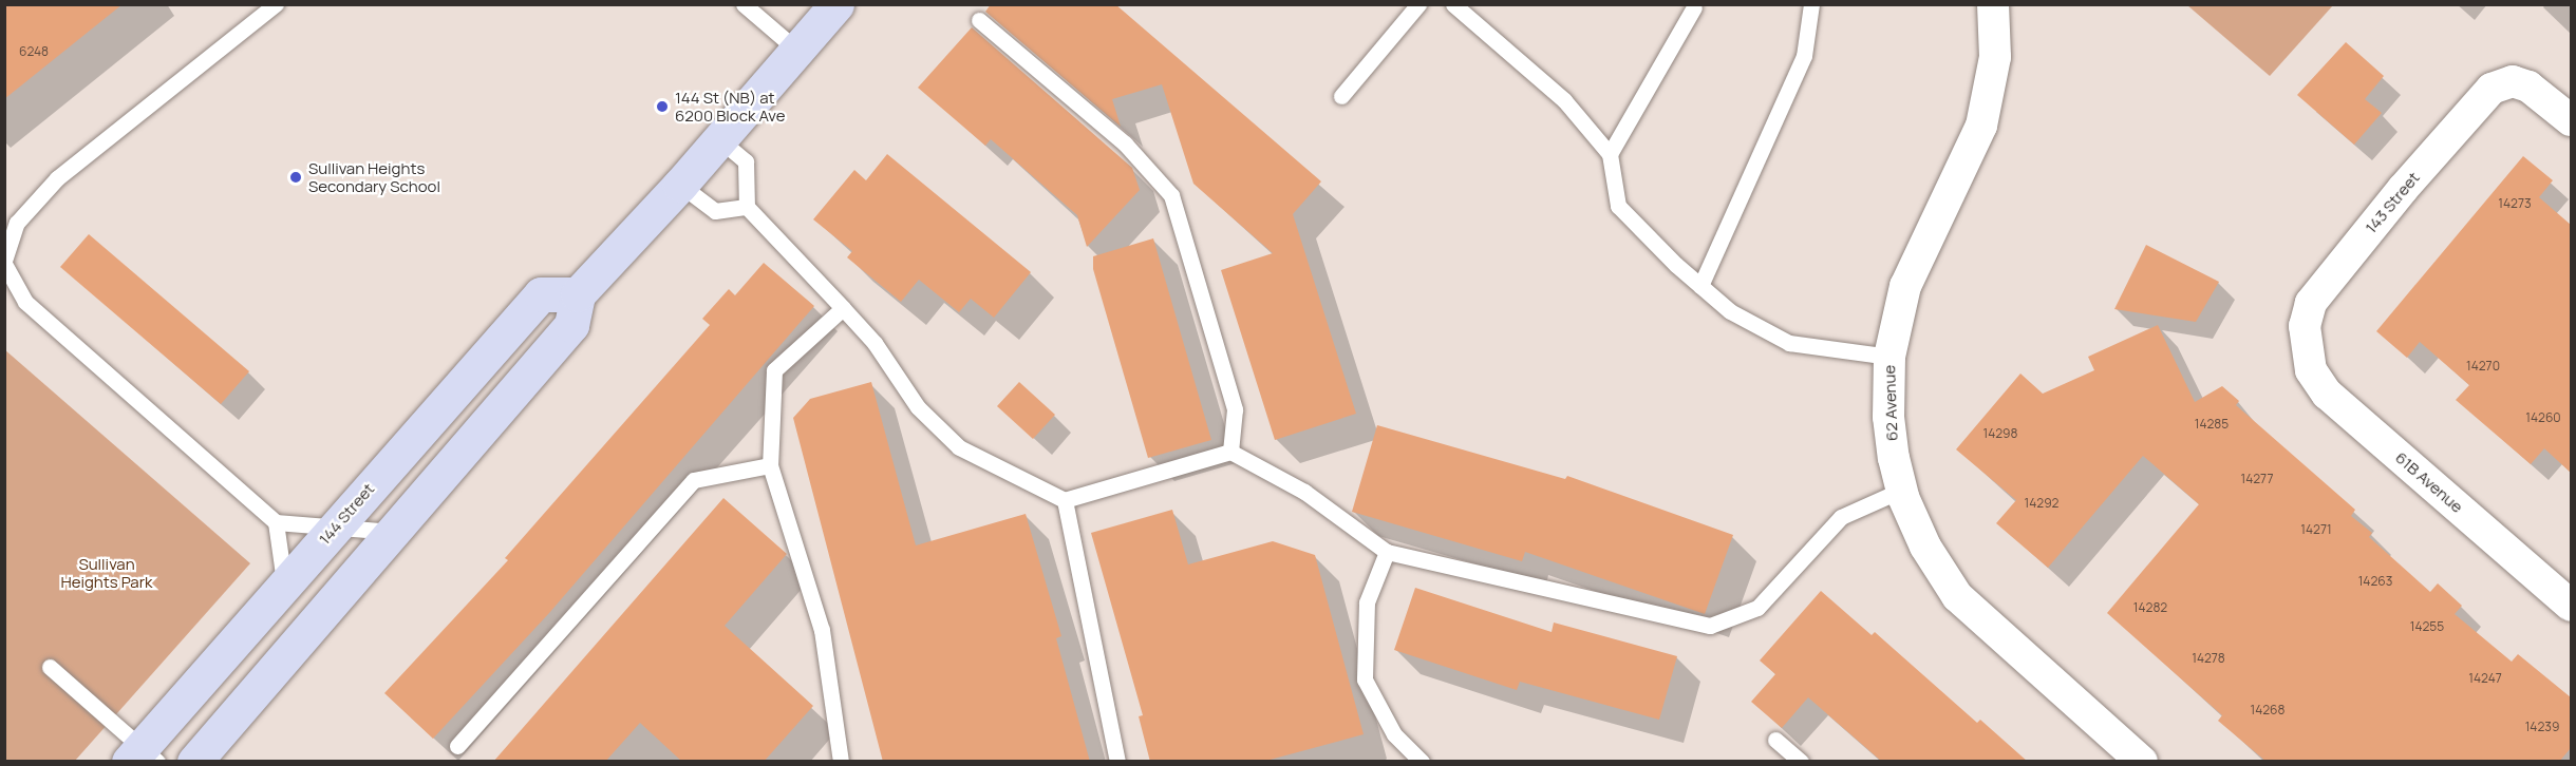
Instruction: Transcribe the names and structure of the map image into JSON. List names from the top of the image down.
{
  "streets": {
    "main road": ["144 Street"],
    "street": ["143 Street", "62 Avenue", "61B Avenue"]
  },
  "crossings": [
    ["143 Street", "61B Avenue"]
  ],
  "parks": ["Sullivan Heights Park"],
  "places": ["144 St (NB) at 6200 Block Ave", "Sullivan Heights Secondary School"],
  "house_numbers": [
    "6248",
    "14273",
    "14270",
    "14260",
    "14285",
    "14298",
    "14277",
    "14292",
    "14271",
    "14263",
    "14282",
    "14255",
    "14278",
    "14247",
    "14268",
    "14239"
  ]
}
